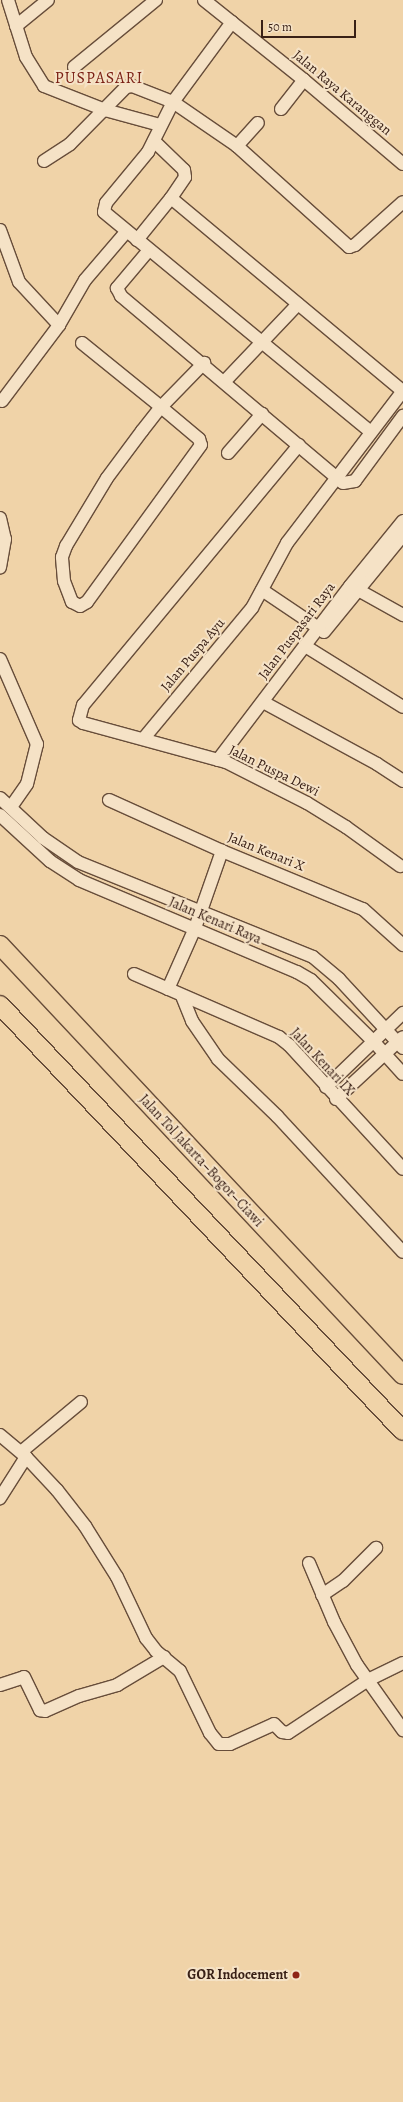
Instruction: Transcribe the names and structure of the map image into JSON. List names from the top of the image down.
{
  "streets": {
    "highway": ["Jalan Tol Jakarta–Bogor–Ciawi"],
    "street": [
      "Jalan Raya Karanggan",
      "Jalan Puspasari Raya",
      "Jalan Puspa Ayu",
      "Jalan Puspa Dewi",
      "Jalan Kenari X",
      "Jalan Kenari Raya",
      "Jalan Kenari IX"
    ]
  },
  "crossings": [
    ["Jalan Puspasari Raya", "Jalan Puspa Dewi"],
    ["Jalan Puspa Ayu", "Jalan Puspa Dewi"]
  ],
  "districts": ["PUSPASARI"],
  "places": ["GOR Indocement"],
  "scale_bar": "50 m"
}
